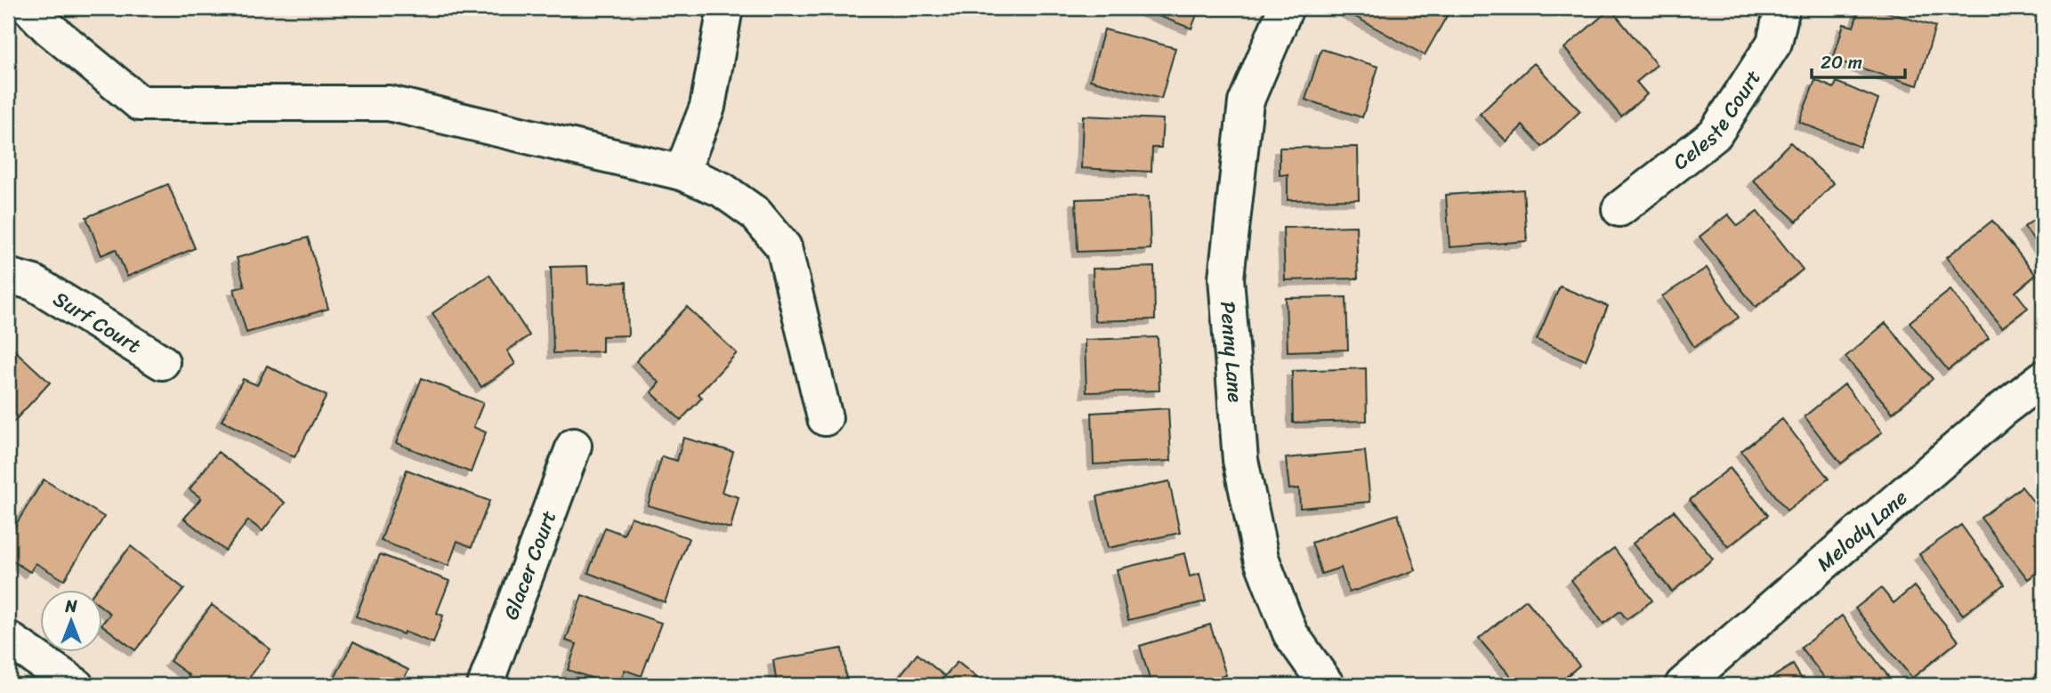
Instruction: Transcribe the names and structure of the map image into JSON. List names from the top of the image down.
{
  "streets": {
    "street": [
      "Celeste Court",
      "Surf Court",
      "Penny Lane",
      "Melody Lane",
      "Glacer Court"
    ]
  },
  "scale_bar": "20 m",
  "north": "top"
}
